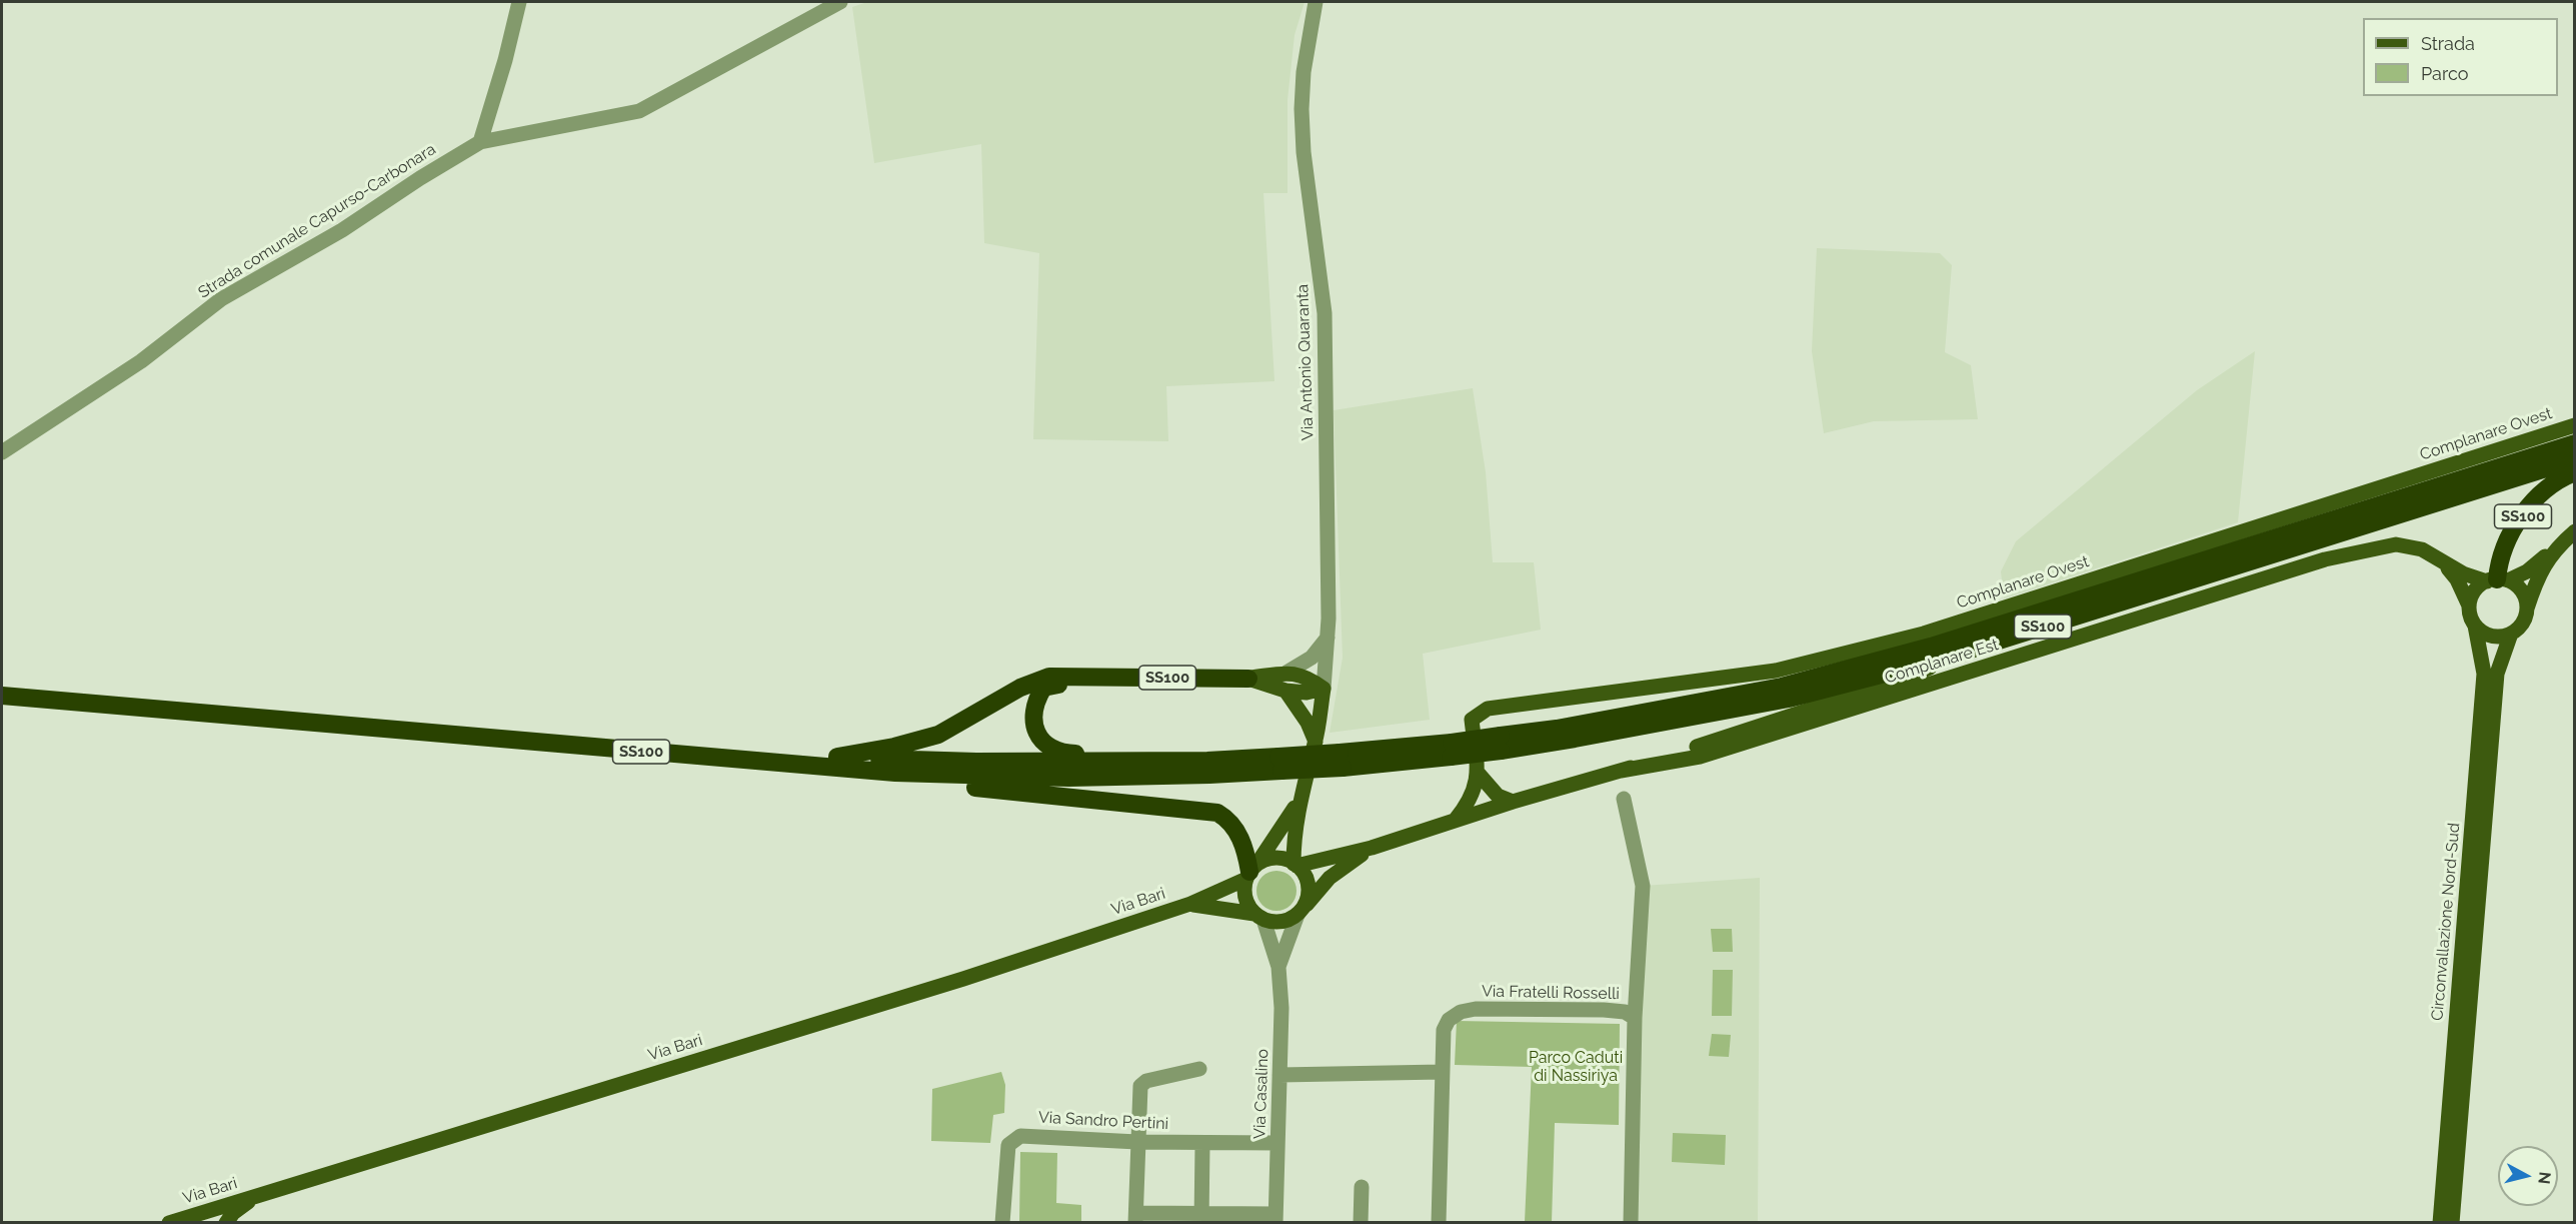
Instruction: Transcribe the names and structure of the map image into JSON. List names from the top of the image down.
{
  "streets": {
    "highway": ["SS100"],
    "main road": [
      "Complanare Ovest",
      "Complanare Est",
      "Via Bari",
      "Circonvallazione Nord-Sud"
    ],
    "street": [
      "Strada comunale Capurso-Carbonara",
      "Via Antonio Quaranta",
      "Via Fratelli Rosselli",
      "Via Casalino",
      "Via Sandro Pertini"
    ]
  },
  "crossings": [
    ["SS100", "Complanare Est"],
    ["SS100", "Via Bari"],
    ["SS100", "Circonvallazione Nord-Sud"],
    ["SS100", "Via Casalino"],
    ["Complanare Est", "Circonvallazione Nord-Sud"],
    ["Via Bari", "Via Casalino"],
    ["Via Casalino", "Via Sandro Pertini"]
  ],
  "parks": ["Parco Caduti di Nassiriya"],
  "legend": ["Strada", "Parco"],
  "north": "right"
}
